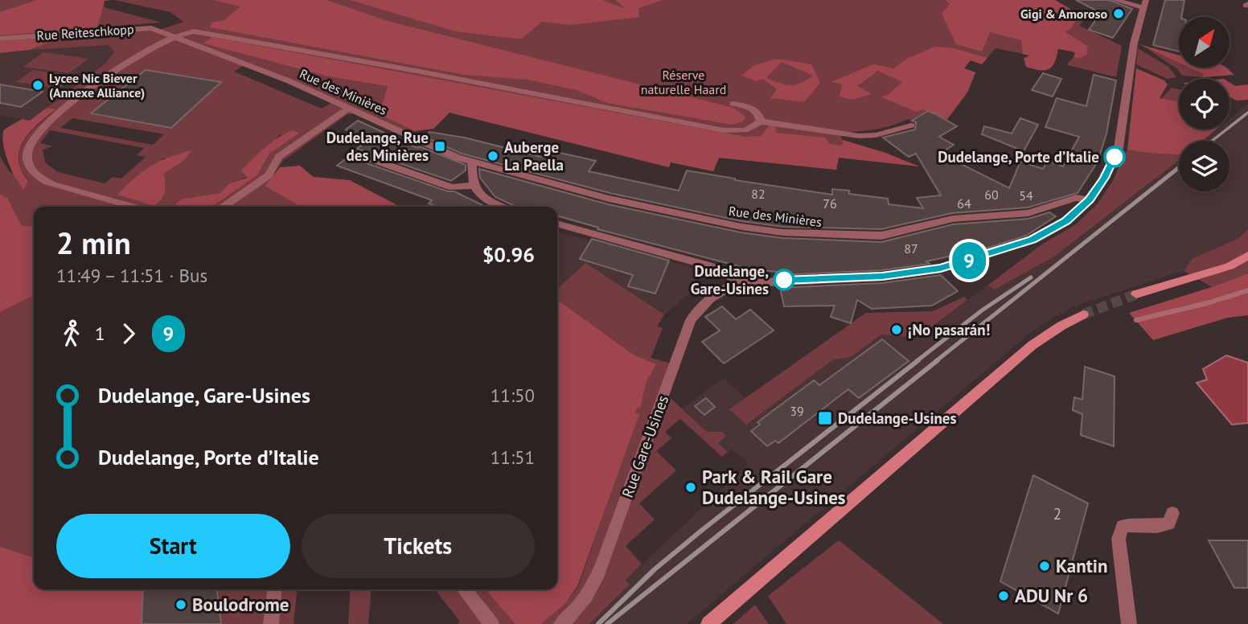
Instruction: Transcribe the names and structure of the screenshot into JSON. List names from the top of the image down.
{
  "streets": {
    "street": ["Rue Reiteschkopp", "Rue des Minières", "Rue Gare-Usines"]
  },
  "crossings": [
    ["Rue Reiteschkopp", "Rue des Minières"],
    ["Rue des Minières", "Rue Gare-Usines"]
  ],
  "parks": ["Réserve naturelle Haard"],
  "places": {
    "other": [
      "Gigi & Amoroso",
      "Lycee Nic Biever (Annexe Alliance)",
      "Auberge La Paella",
      "Dudelange, Porte d’Italie",
      "Dudelange, Gare-Usines",
      "¡No pasarán!",
      "Park & Rail Gare Dudelange-Usines",
      "Kantin",
      "ADU Nr 6",
      "Boulodrome"
    ],
    "transit": ["Dudelange, Rue des Minières", "Dudelange-Usines"]
  },
  "lines": ["bus line 9"],
  "house_numbers": [
    "82",
    "60",
    "54",
    "76",
    "64",
    "87",
    "39",
    "2"
  ],
  "north": "top right",
  "page": {
    "on_map": "9",
    "heading": ["2 min", "11:49 – 11:51 · Bus", "$0.96"],
    "legs": ["1", "9"],
    "list": [
      {
        "name": "Dudelange, Gare-Usines",
        "value": "11:50"
      },
      {
        "name": "Dudelange, Porte d’Italie",
        "value": "11:51"
      }
    ],
    "buttons": ["Start", "Tickets"]
  }
}
